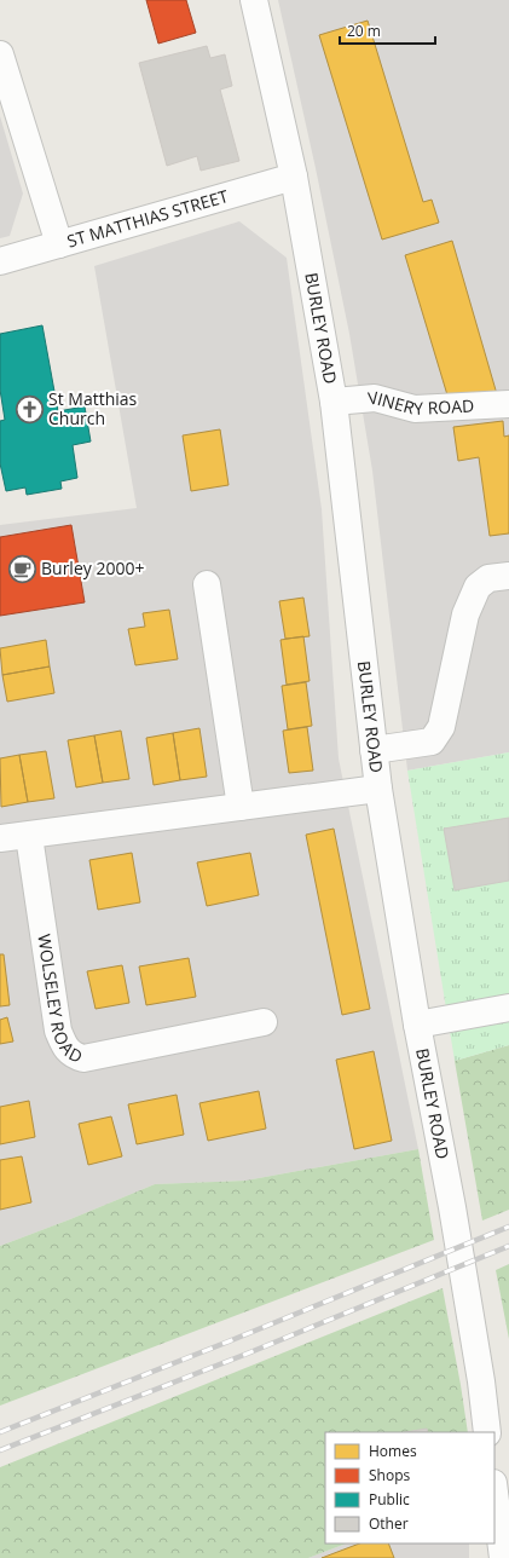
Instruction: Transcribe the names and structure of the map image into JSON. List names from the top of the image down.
{
  "streets": {
    "street": [
      "ST MATTHIAS STREET",
      "BURLEY ROAD",
      "VINERY ROAD",
      "WOLSELEY ROAD"
    ]
  },
  "crossings": [
    ["ST MATTHIAS STREET", "BURLEY ROAD"],
    ["BURLEY ROAD", "VINERY ROAD"]
  ],
  "places": {
    "church": ["St Matthias Church"],
    "cafe": ["Burley 2000+"]
  },
  "legend": [
    "Homes",
    "Shops",
    "Public",
    "Other"
  ],
  "scale_bar": "20 m"
}
